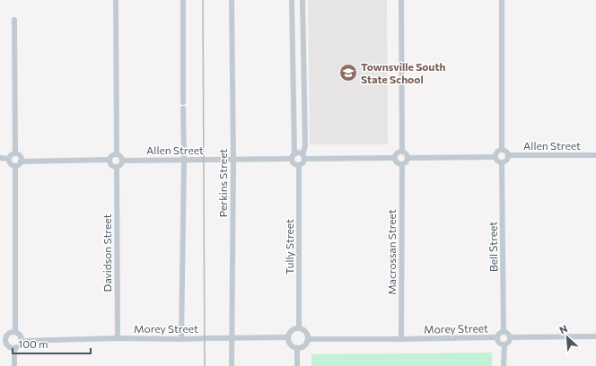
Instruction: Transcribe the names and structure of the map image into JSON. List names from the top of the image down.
{
  "streets": {
    "street": [
      "Allen Street",
      "Perkins Street",
      "Tully Street",
      "Bell Street",
      "Macrossan Street",
      "Davidson Street",
      "Morey Street"
    ]
  },
  "crossings": [
    ["Allen Street", "Perkins Street"],
    ["Allen Street", "Tully Street"],
    ["Allen Street", "Bell Street"],
    ["Allen Street", "Davidson Street"],
    ["Perkins Street", "Morey Street"],
    ["Tully Street", "Morey Street"],
    ["Bell Street", "Morey Street"],
    ["Macrossan Street", "Morey Street"],
    ["Davidson Street", "Morey Street"]
  ],
  "places": {
    "school or university": ["Townsville South State School"]
  },
  "scale_bar": "100 m",
  "north": "top left"
}
